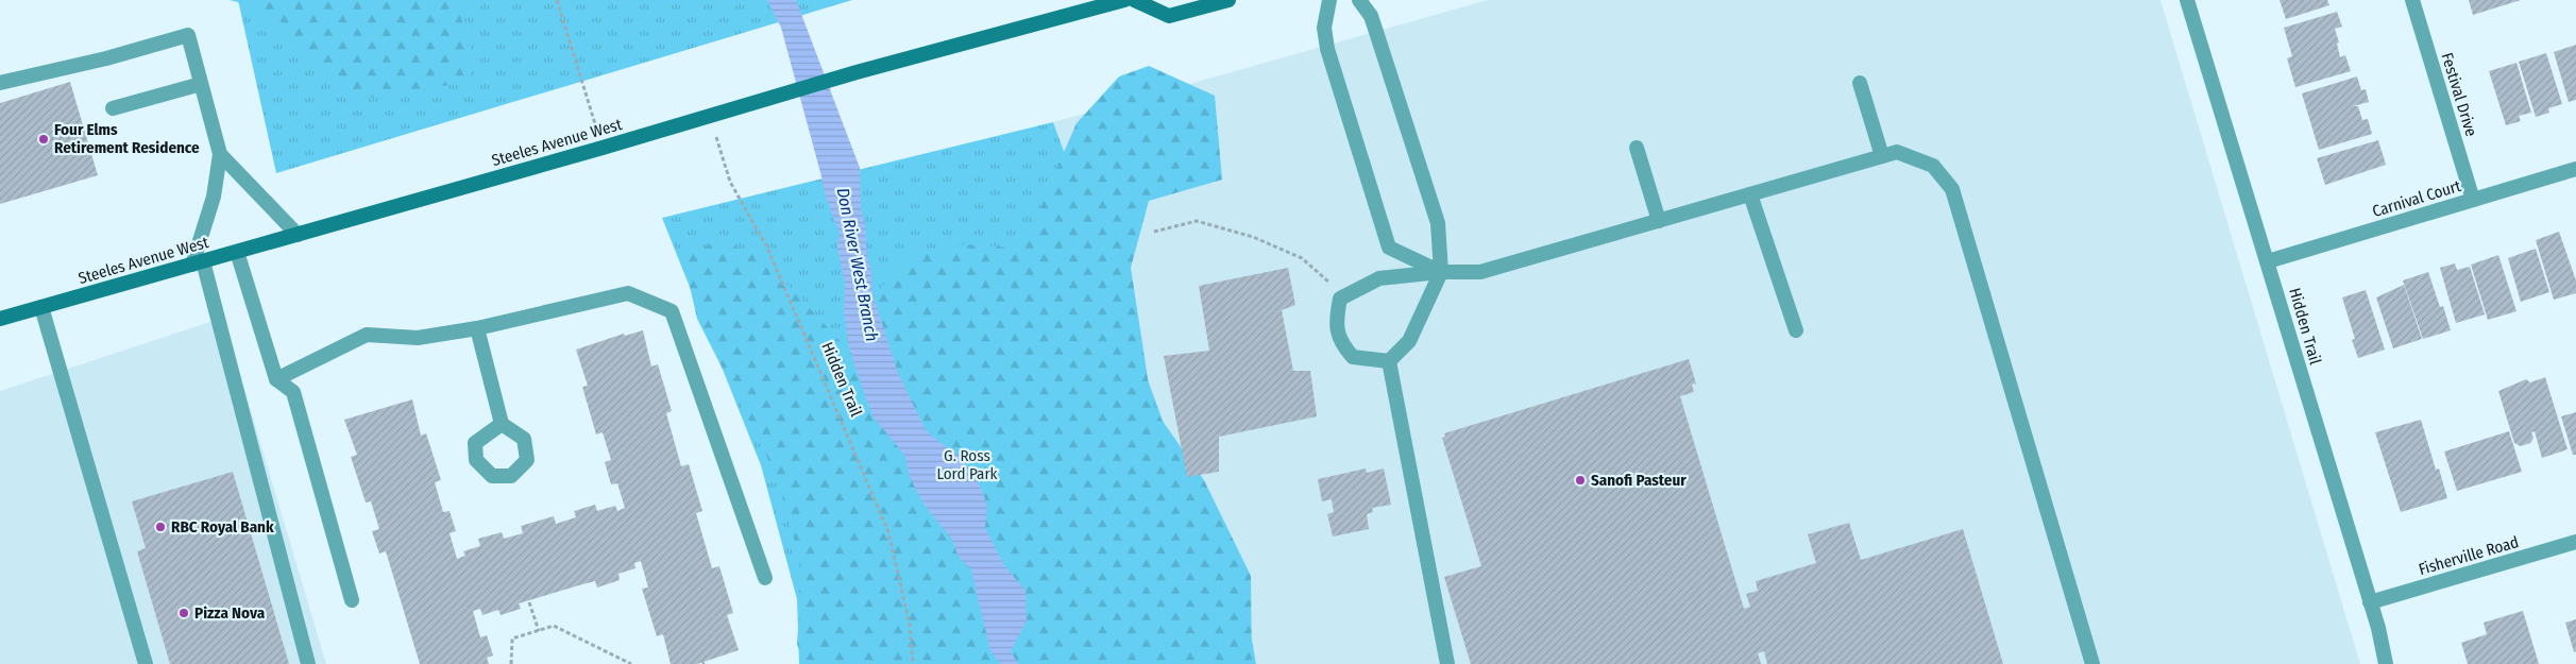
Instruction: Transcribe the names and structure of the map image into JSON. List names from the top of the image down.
{
  "streets": {
    "main road": ["Steeles Avenue West"],
    "street": [
      "Festival Drive",
      "Carnival Court",
      "Hidden Trail",
      "Fisherville Road"
    ]
  },
  "crossings": [
    ["Festival Drive", "Carnival Court"],
    ["Steeles Avenue West", "Hidden Trail"],
    ["Carnival Court", "Hidden Trail"],
    ["Hidden Trail", "Fisherville Road"]
  ],
  "water": ["Don River West Branch"],
  "parks": ["G. Ross Lord Park"],
  "places": [
    "Four Elms Retirement Residence",
    "Sanofi Pasteur",
    "RBC Royal Bank",
    "Pizza Nova"
  ]
}
